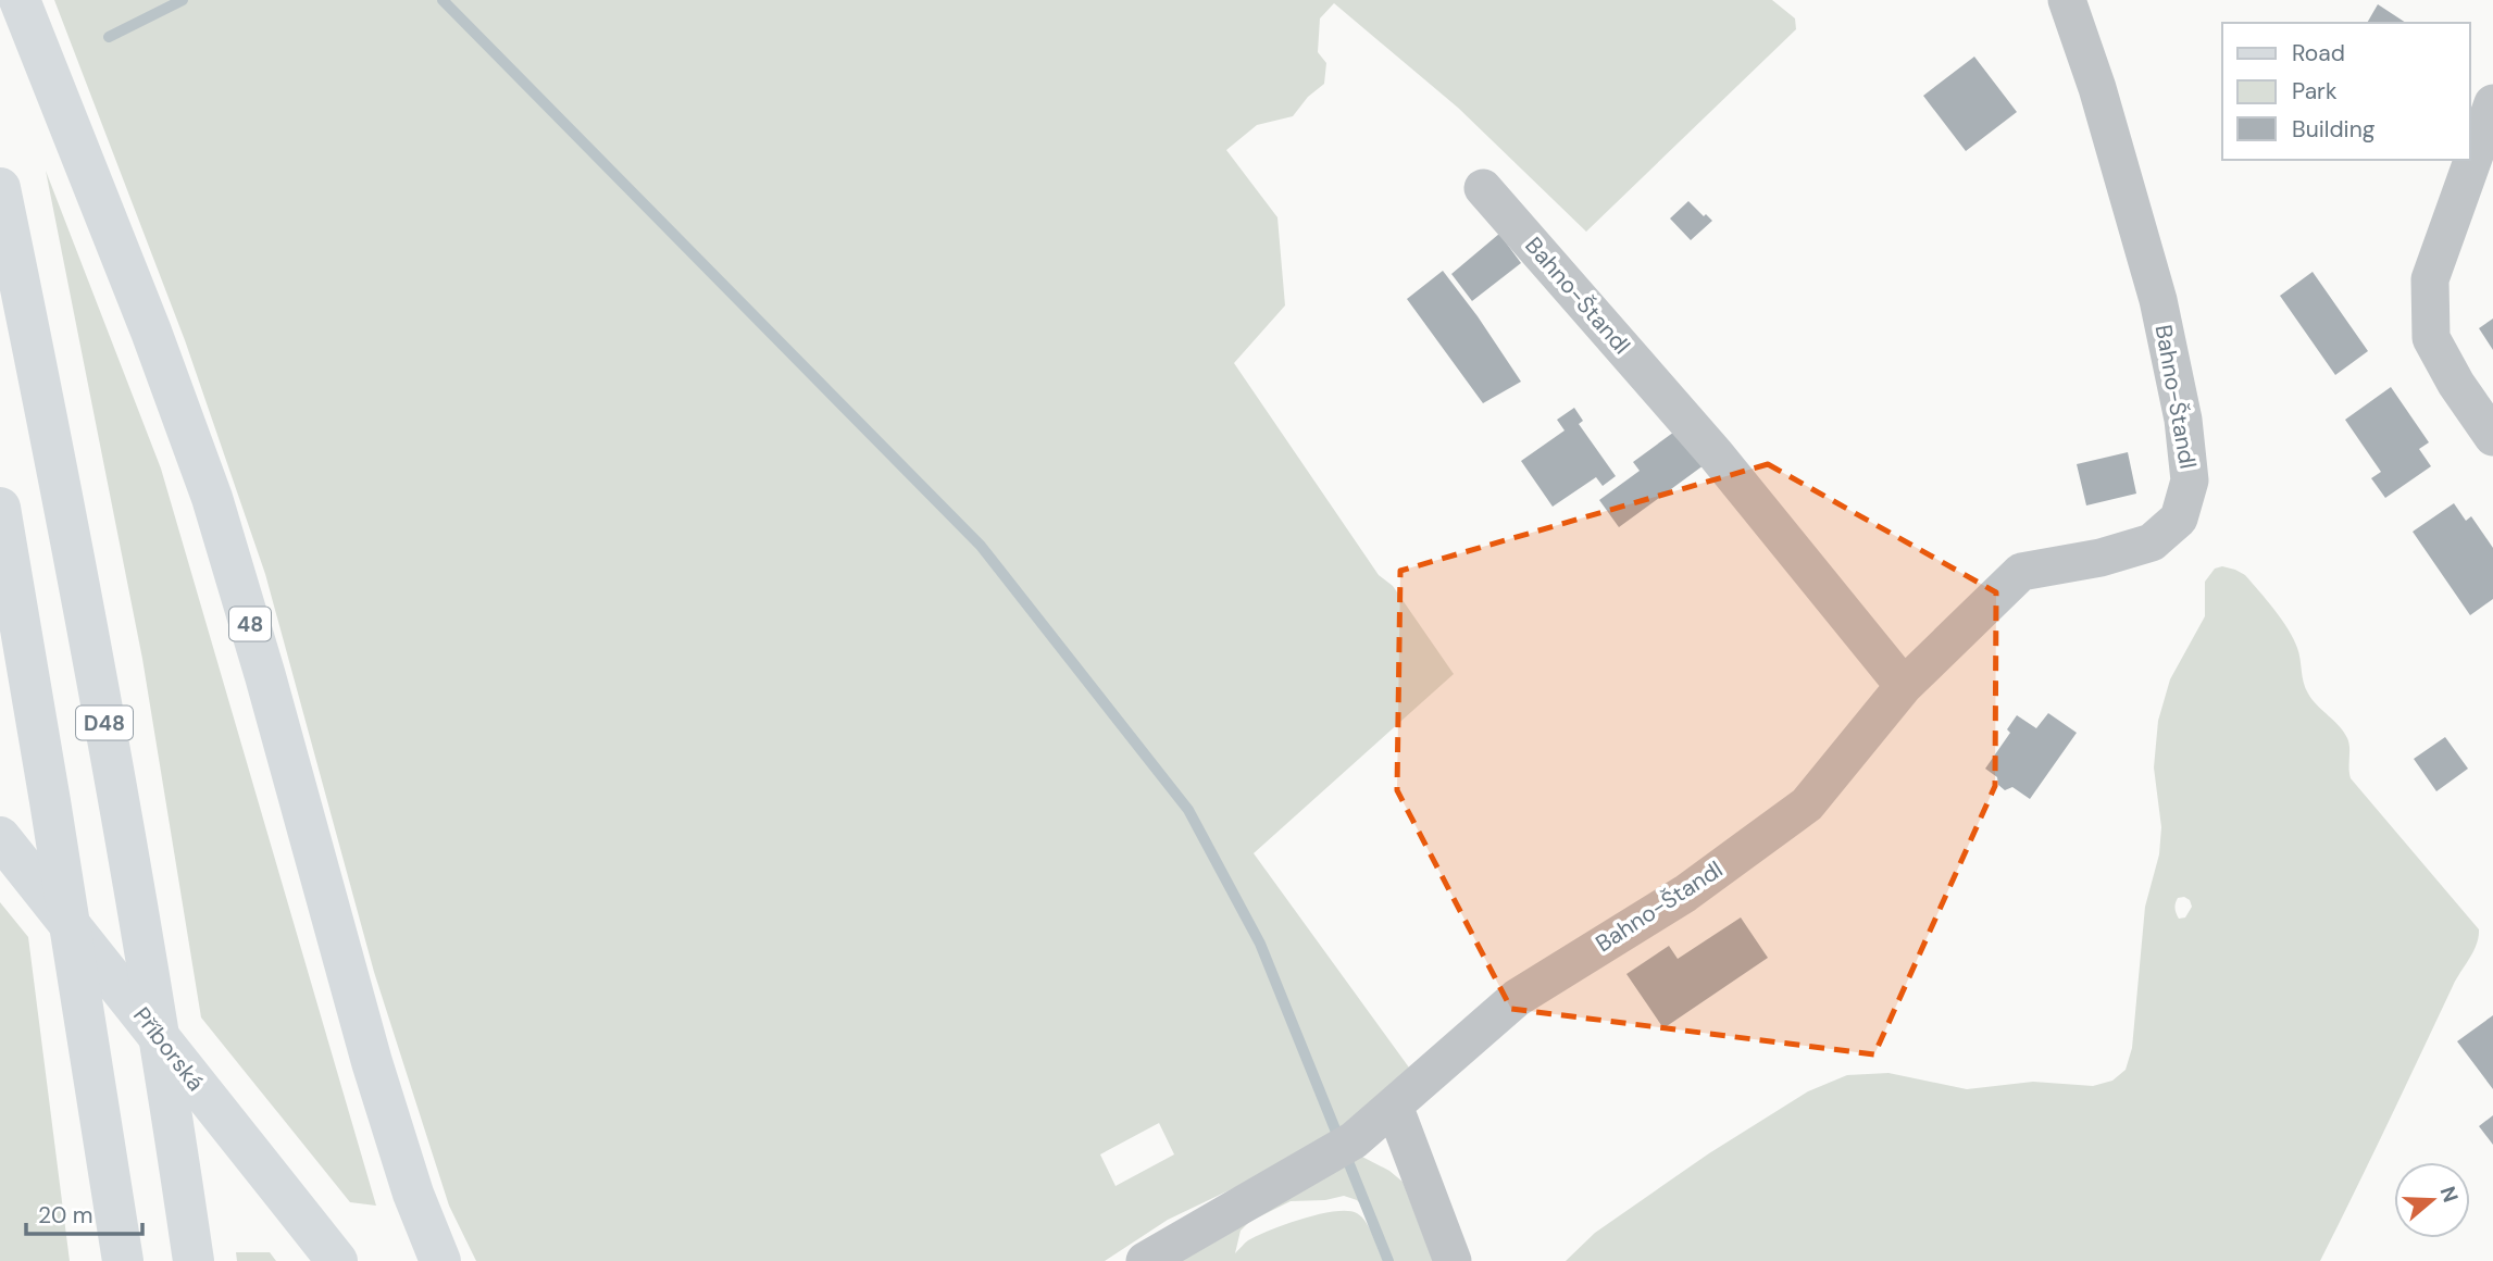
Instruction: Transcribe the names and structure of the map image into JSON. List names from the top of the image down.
{
  "streets": {
    "main road": ["48", "D48", "Příborská"],
    "street": ["Bahno-Štandl"]
  },
  "legend": ["Road", "Park", "Building"],
  "scale_bar": "20 m",
  "north": "right"
}
